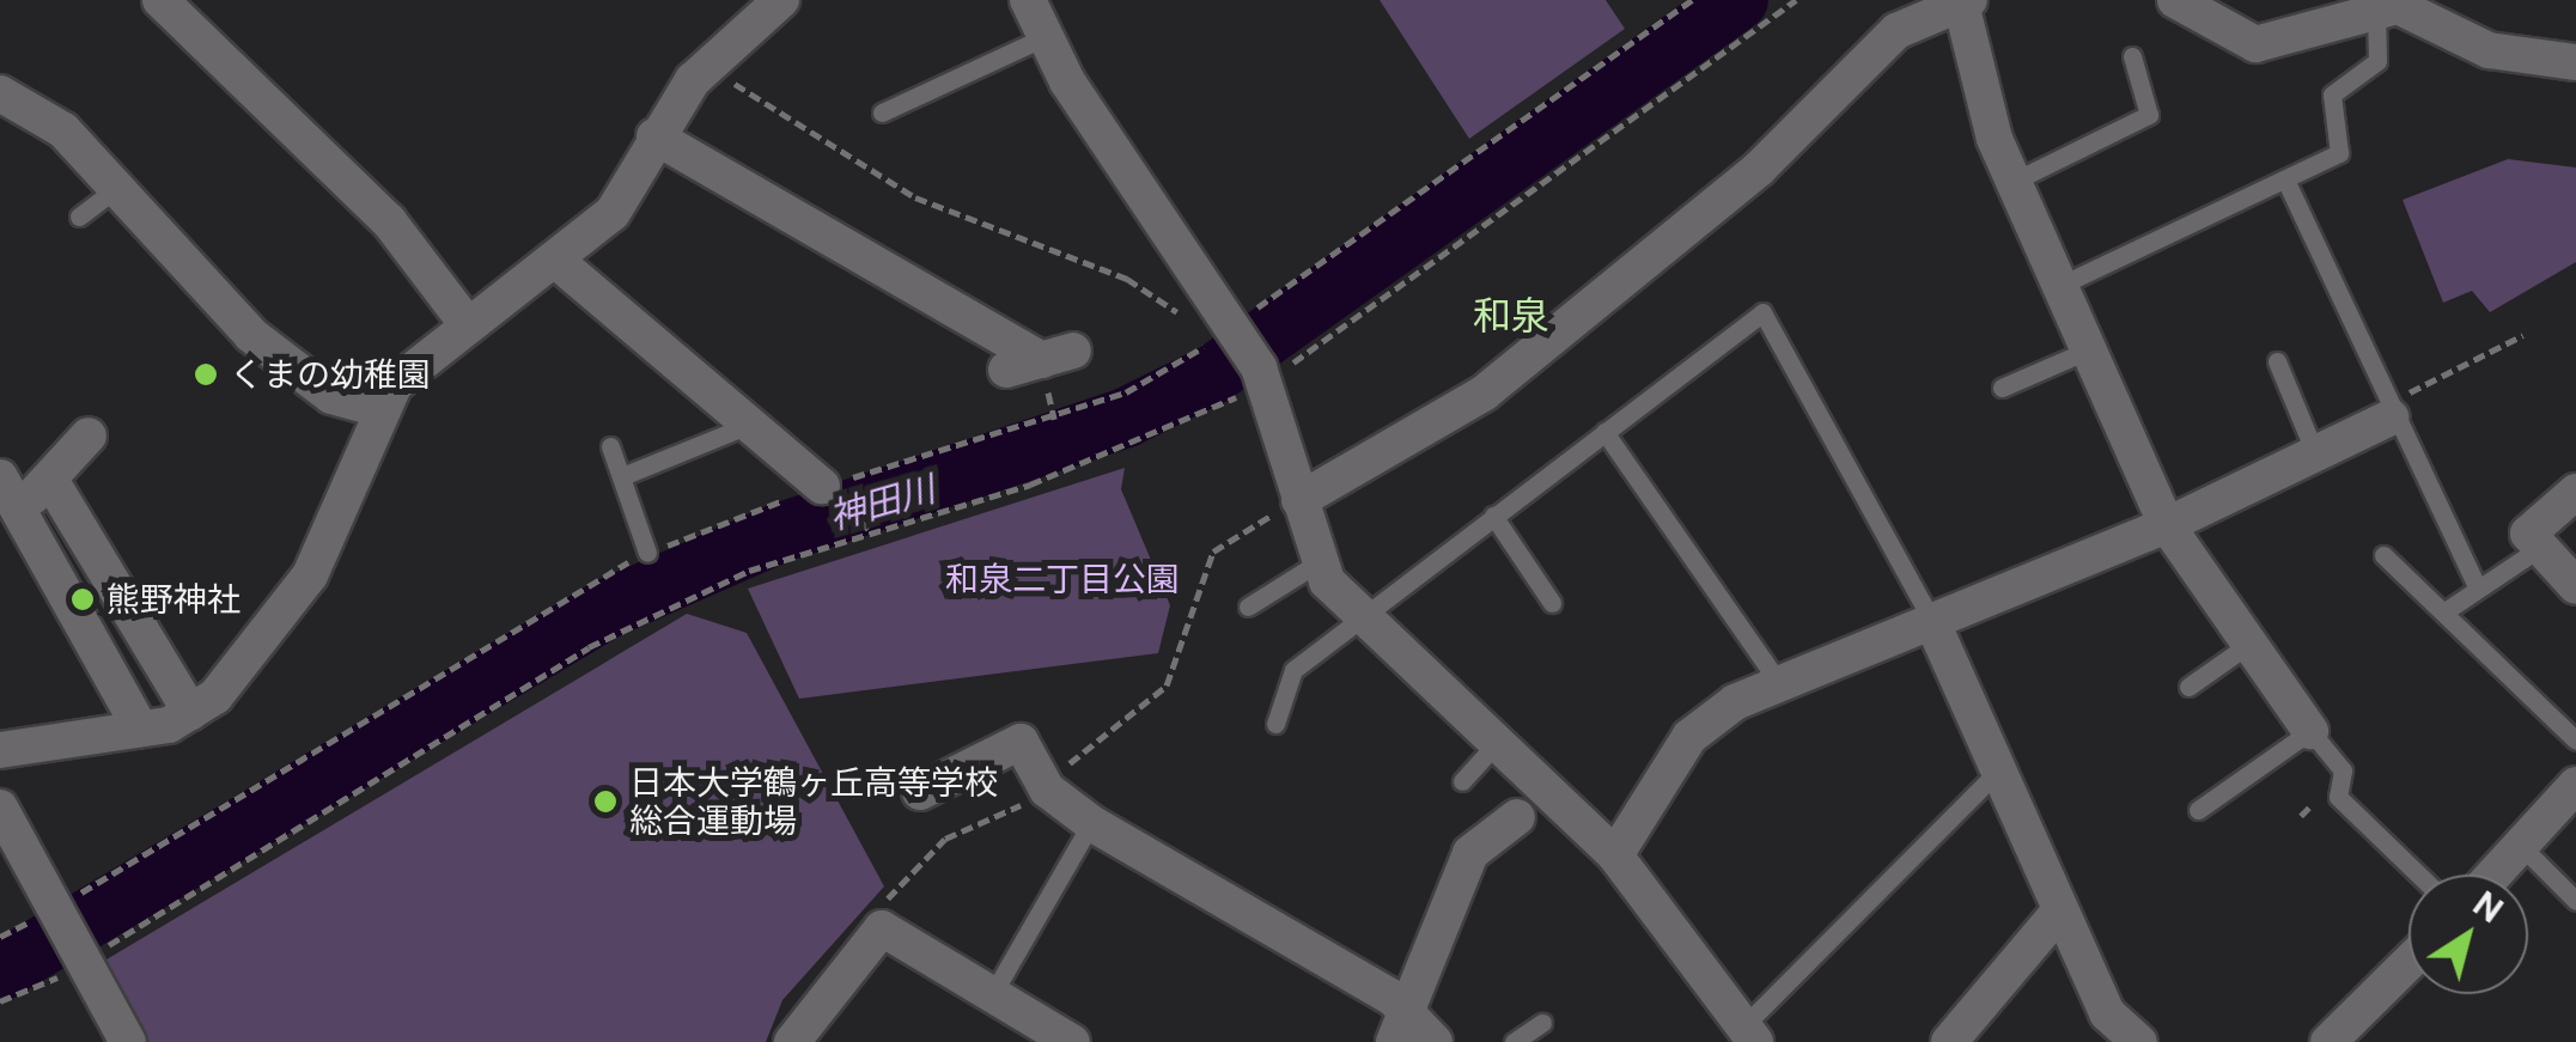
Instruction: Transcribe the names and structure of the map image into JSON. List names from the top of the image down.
{
  "districts": ["和泉"],
  "water": ["神田川"],
  "parks": ["和泉二丁目公園"],
  "places": ["くまの幼稚園", "熊野神社", "日本大学鶴ヶ丘高等学校 総合運動場"],
  "north": "top right"
}
